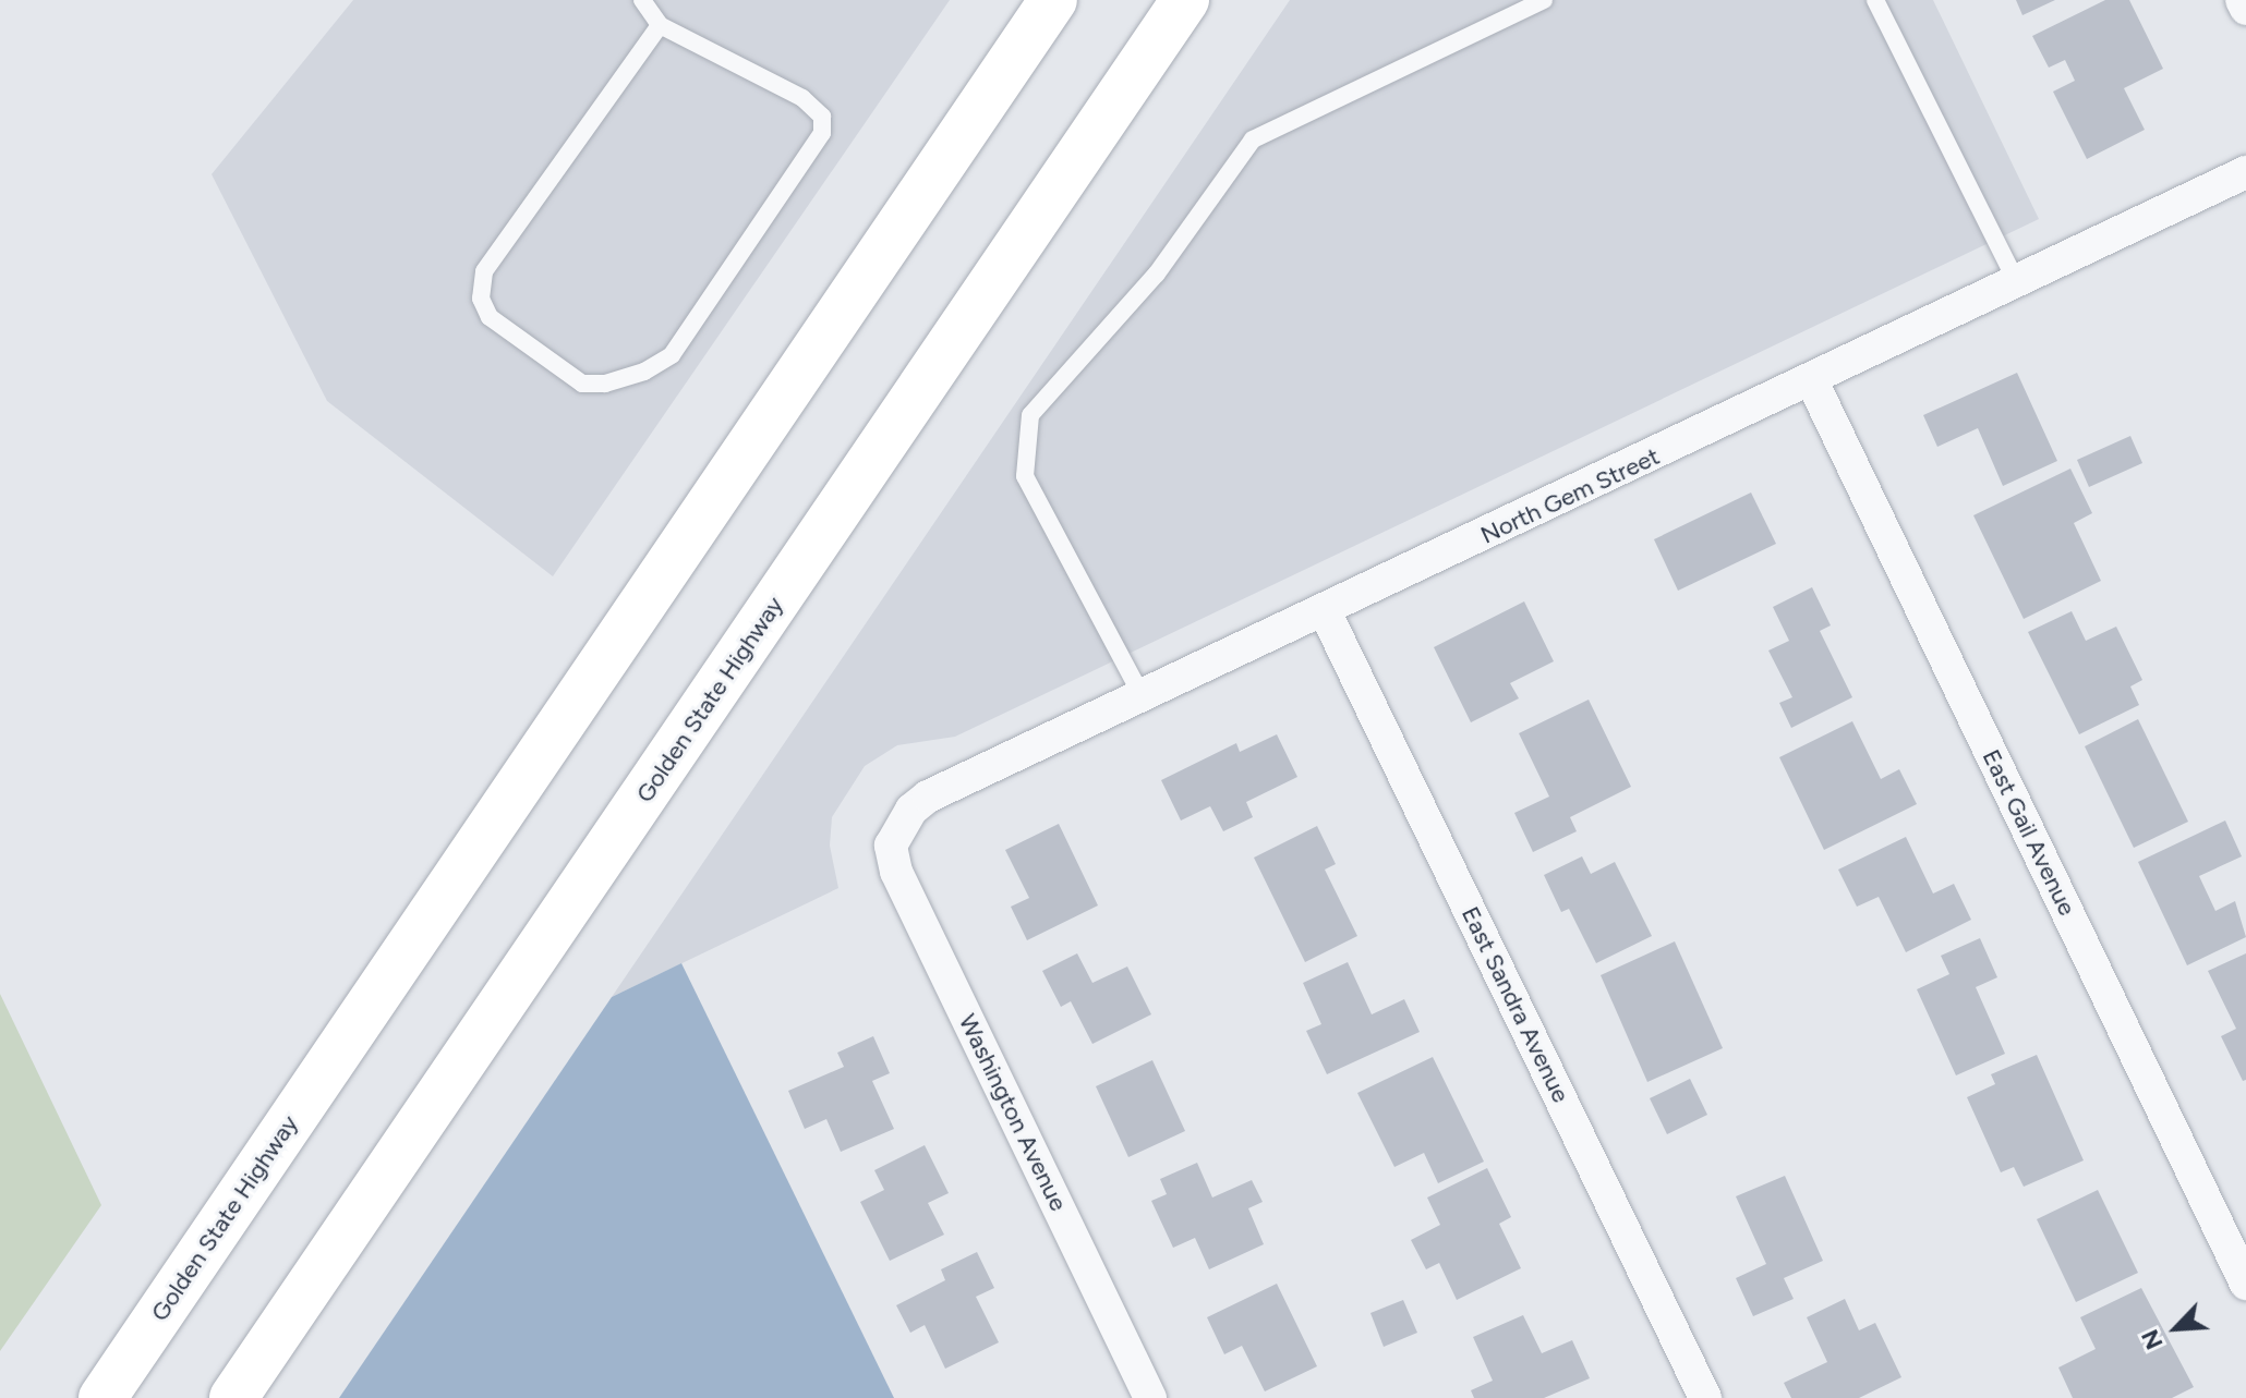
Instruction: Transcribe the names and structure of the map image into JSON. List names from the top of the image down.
{
  "streets": {
    "highway": ["Golden State Highway"],
    "street": [
      "North Gem Street",
      "East Gail Avenue",
      "East Sandra Avenue",
      "Washington Avenue"
    ]
  },
  "crossings": [
    ["North Gem Street", "East Gail Avenue"],
    ["North Gem Street", "East Sandra Avenue"],
    ["North Gem Street", "Washington Avenue"]
  ],
  "north": "bottom left"
}
